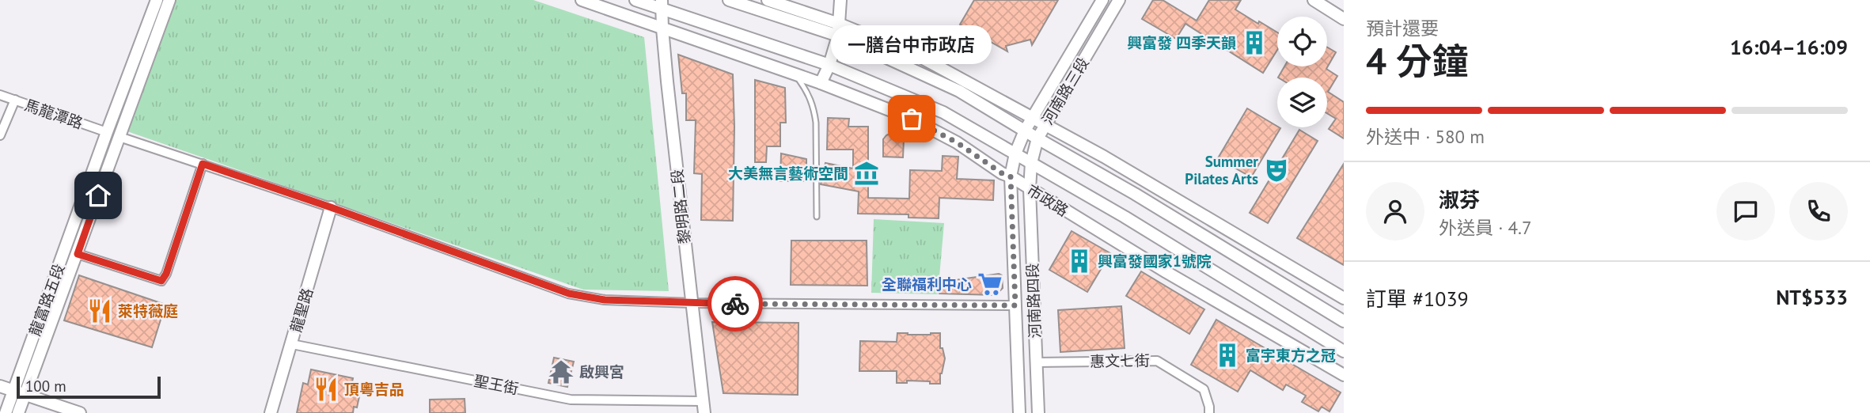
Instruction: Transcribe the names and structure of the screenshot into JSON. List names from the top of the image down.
{
  "streets": {
    "street": [
      "河南路三段",
      "馬龍潭路",
      "市政路",
      "黎明路二段",
      "龍富路五段",
      "河南路四段",
      "龍聖路",
      "惠文七街",
      "聖王街"
    ]
  },
  "crossings": [
    ["河南路三段", "市政路"],
    ["河南路三段", "河南路四段"],
    ["馬龍潭路", "龍富路五段"],
    ["市政路", "黎明路二段"],
    ["市政路", "河南路四段"],
    ["黎明路二段", "聖王街"],
    ["河南路四段", "惠文七街"],
    ["龍聖路", "聖王街"]
  ],
  "places": {
    "building": ["興富發 四季天韻", "興富發國家1號院", "富宇東方之冠"],
    "other": ["一膳台中市政店"],
    "theatre": ["Summer Pilates Arts"],
    "museum": ["大美無言藝術空間"],
    "supermarket": ["全聯福利中心"],
    "restaurant": ["萊特薇庭", "頂粵吉品"],
    "temple": ["啟興宮"]
  },
  "scale_bar": "100 m",
  "page": {
    "heading": ["4 分鐘", "預計還要", "16:04–16:09"],
    "panel": [
      "淑芬",
      "外送員 · 4.7",
      "訂單 #1039",
      "NT$533"
    ],
    "bubble": "一膳台中市政店",
    "bar": "外送中 · 580 m",
    "scale": "100 m"
  }
}
